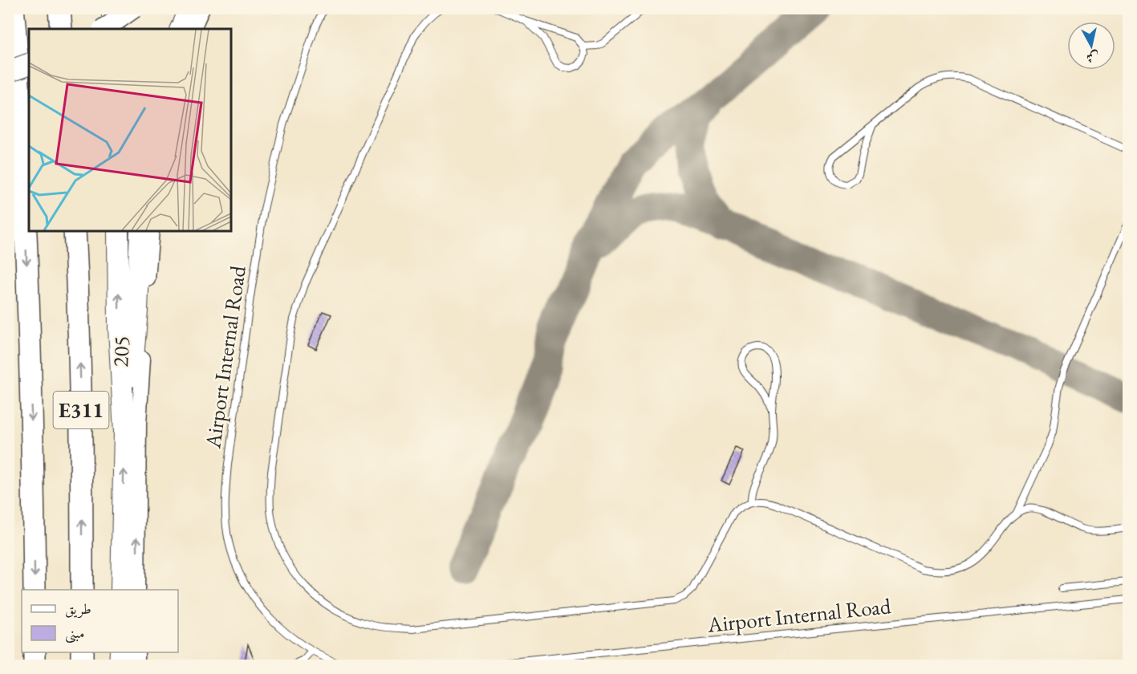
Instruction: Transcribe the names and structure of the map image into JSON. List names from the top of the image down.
{
  "streets": {
    "highway": ["E311"],
    "street": ["205"],
    "lane": ["Airport Internal Road"]
  },
  "one_way": ["205"],
  "legend": ["طريق", "مبنى"],
  "north": "bottom"
}
